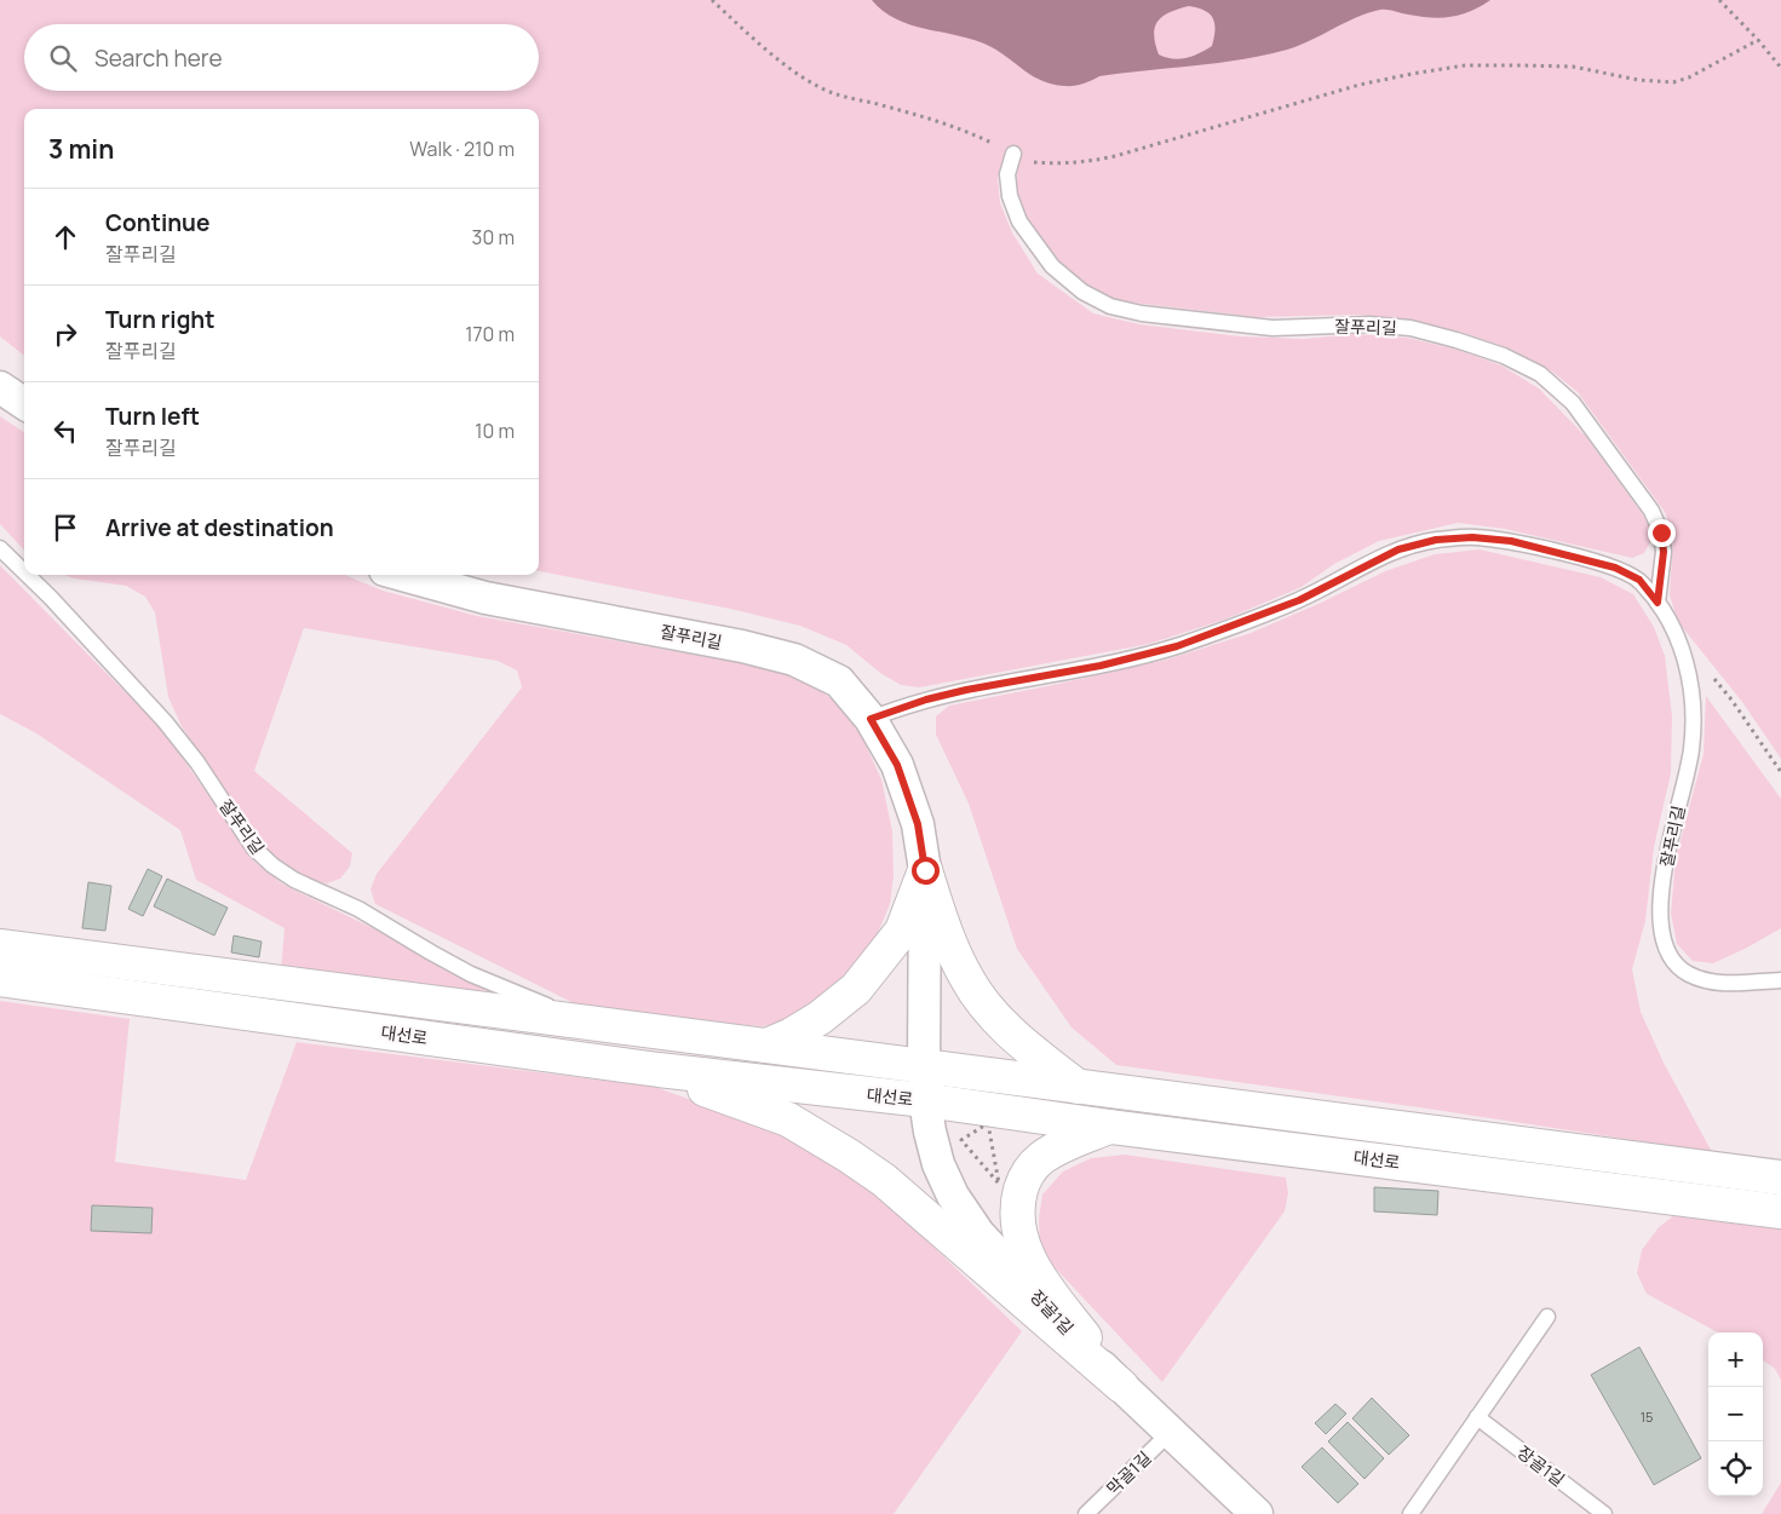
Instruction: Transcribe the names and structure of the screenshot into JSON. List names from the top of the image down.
{
  "streets": {
    "street": ["잘푸리길", "대선로", "장골1길"],
    "lane": ["막골1길"]
  },
  "crossings": [
    ["잘푸리길", "대선로"],
    ["잘푸리길", "장골1길"],
    ["대선로", "장골1길"],
    ["장골1길", "막골1길"]
  ],
  "house_numbers": ["15"],
  "page": {
    "search": "Search here",
    "heading": ["3 min", "Walk · 210 m"],
    "list": [
      ["Continue", "잘푸리길", "30 m"],
      ["Turn right", "잘푸리길", "170 m"],
      ["Turn left", "잘푸리길", "10 m"],
      "Arrive at destination"
    ],
    "map_buttons": ["+", "−"]
  }
}
